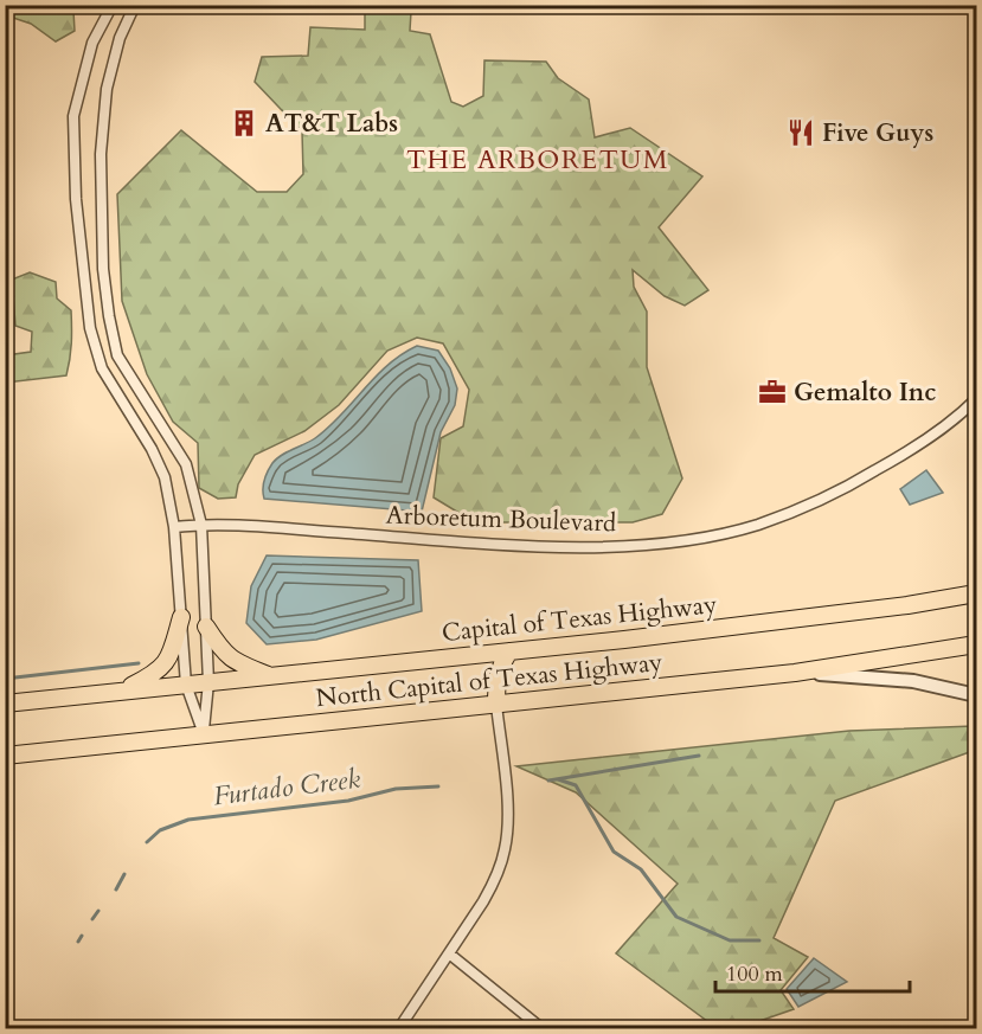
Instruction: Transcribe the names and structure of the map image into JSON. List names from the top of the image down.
{
  "streets": {
    "highway": ["Capital of Texas Highway", "North Capital of Texas Highway"],
    "street": ["Arboretum Boulevard"]
  },
  "districts": ["THE ARBORETUM"],
  "water": ["Furtado Creek"],
  "places": {
    "building": ["AT&T Labs"],
    "restaurant": ["Five Guys"],
    "office": ["Gemalto Inc"]
  },
  "scale_bar": "100 m"
}
